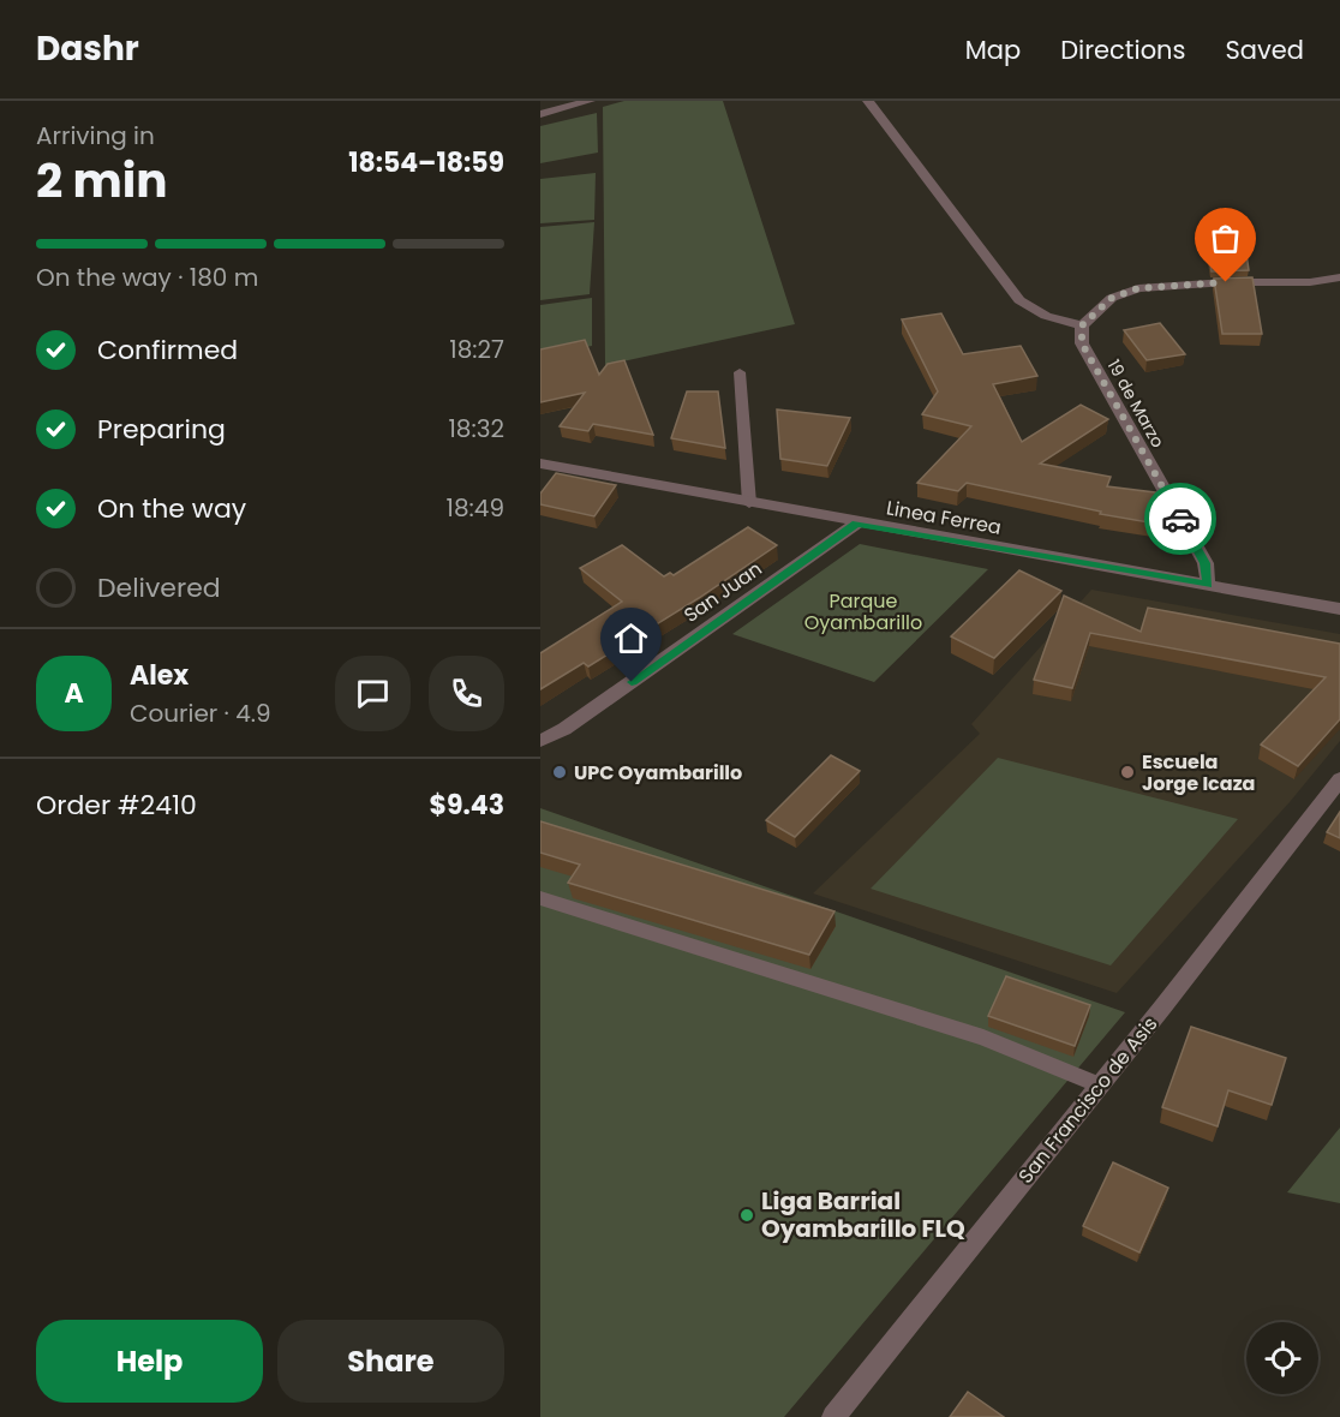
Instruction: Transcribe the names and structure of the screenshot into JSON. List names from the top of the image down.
{
  "streets": {
    "street": [
      "19 de Marzo",
      "Linea Ferrea",
      "San Juan",
      "San Francisco de Asis"
    ]
  },
  "crossings": [
    ["19 de Marzo", "Linea Ferrea"],
    ["Linea Ferrea", "San Juan"]
  ],
  "parks": ["Parque Oyambarillo"],
  "places": ["UPC Oyambarillo", "Escuela Jorge Icaza", "Liga Barrial Oyambarillo FLQ"],
  "page": {
    "header": "Dashr",
    "nav": ["Map", "Directions", "Saved"],
    "heading": ["2 min", "Arriving in", "18:54–18:59"],
    "panel": [
      "Alex",
      "Courier · 4.9",
      "Order #2410",
      "$9.43"
    ],
    "bar": "On the way · 180 m",
    "list": [
      ["Confirmed", "18:27"],
      ["Preparing", "18:32"],
      ["On the way", "18:49"],
      "Delivered"
    ],
    "round": "A",
    "buttons": ["Help", "Share"]
  }
}
